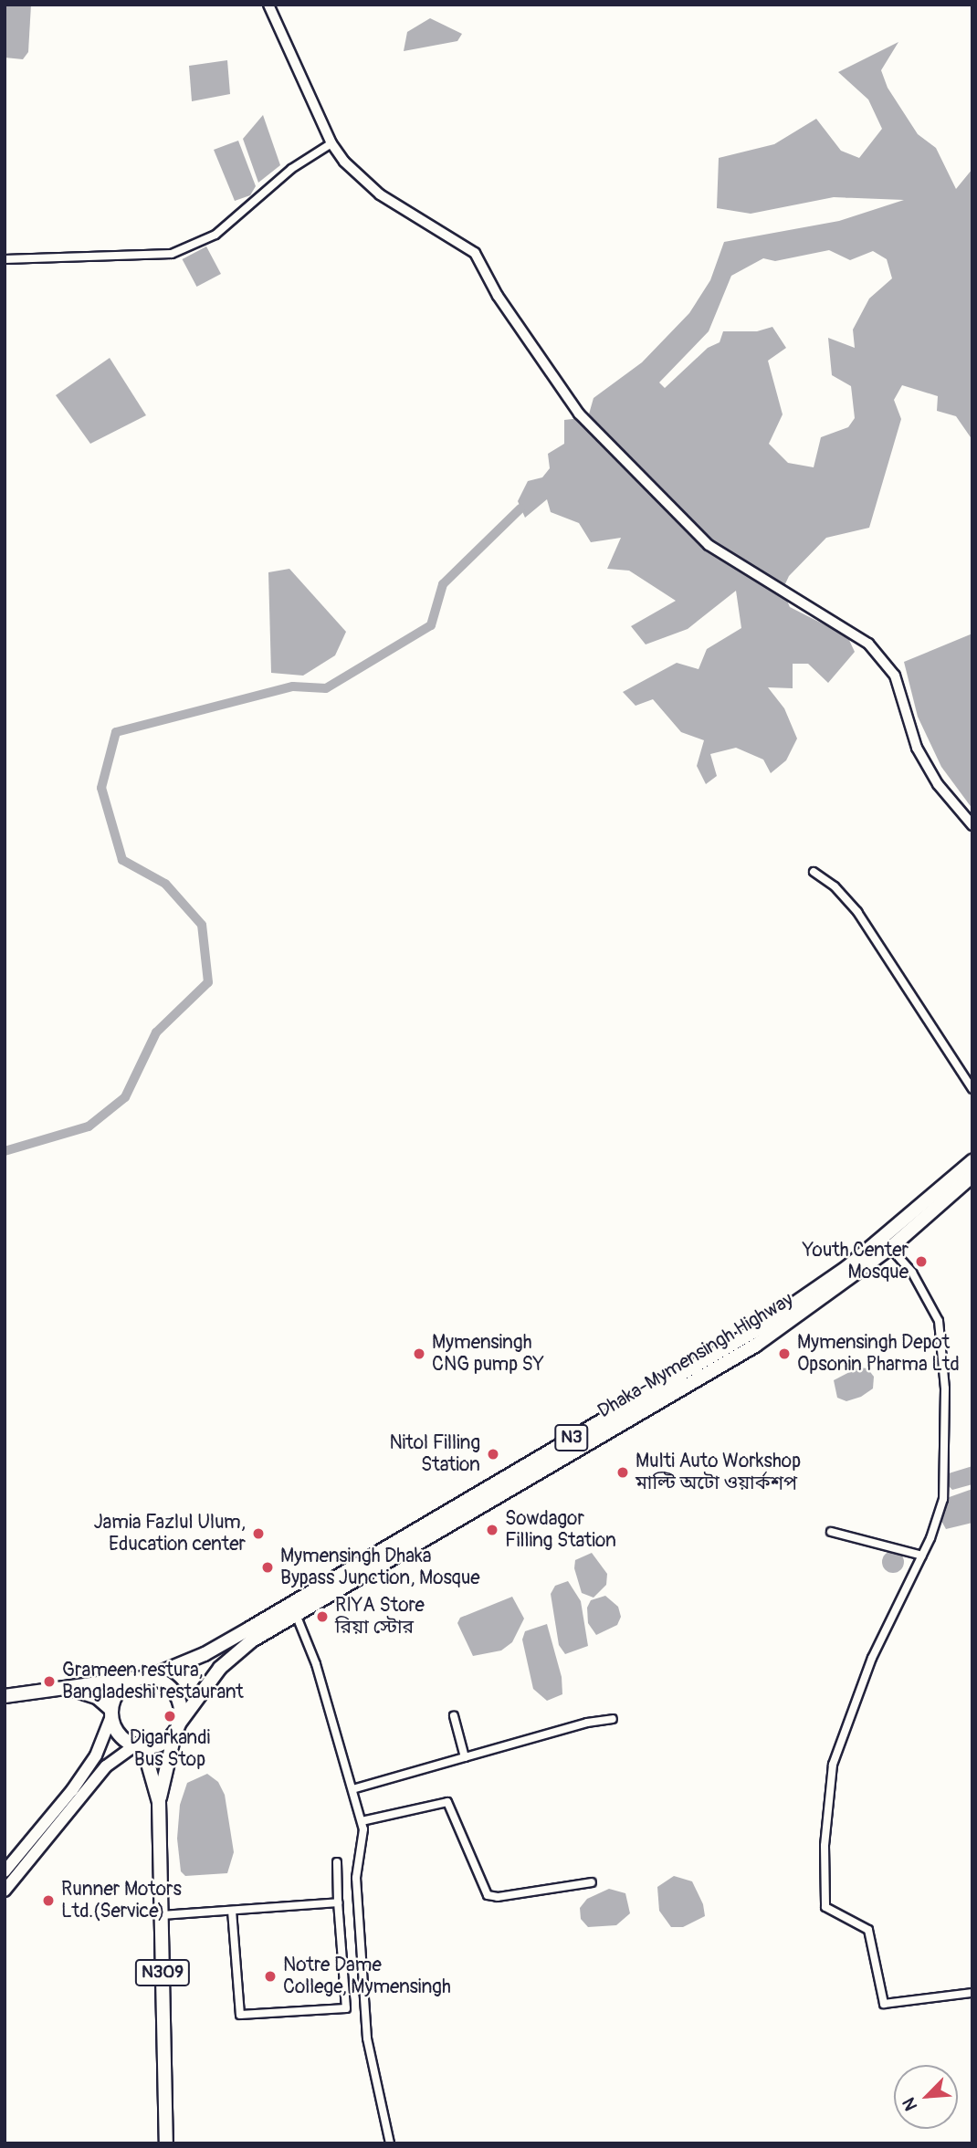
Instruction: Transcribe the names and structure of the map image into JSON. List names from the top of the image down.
{
  "streets": {
    "highway": ["Dhaka-Mymensingh Highway", "N3", "N309"]
  },
  "crossings": [
    ["Dhaka-Mymensingh Highway", "N3"],
    ["Dhaka-Mymensingh Highway", "N309"],
    ["N3", "N309"]
  ],
  "places": [
    "Youth Center Mosque",
    "Mymensingh CNG pump SY",
    "Mymensingh Depot Opsonin Pharma Ltd",
    "Nitol Filling Station",
    "Multi Auto Workshop মাল্টি অটো ওয়ার্কশপ",
    "Sowdagor Filling Station",
    "Jamia Fazlul Ulum, Education center",
    "Mymensingh Dhaka Bypass Junction, Mosque",
    "RIYA Store রিয়া স্টোর",
    "Grameen restura, Bangladeshi restaurant",
    "Digarkandi Bus Stop",
    "Runner Motors Ltd.(Service)",
    "Notre Dame College, Mymensingh"
  ],
  "north": "bottom left"
}
